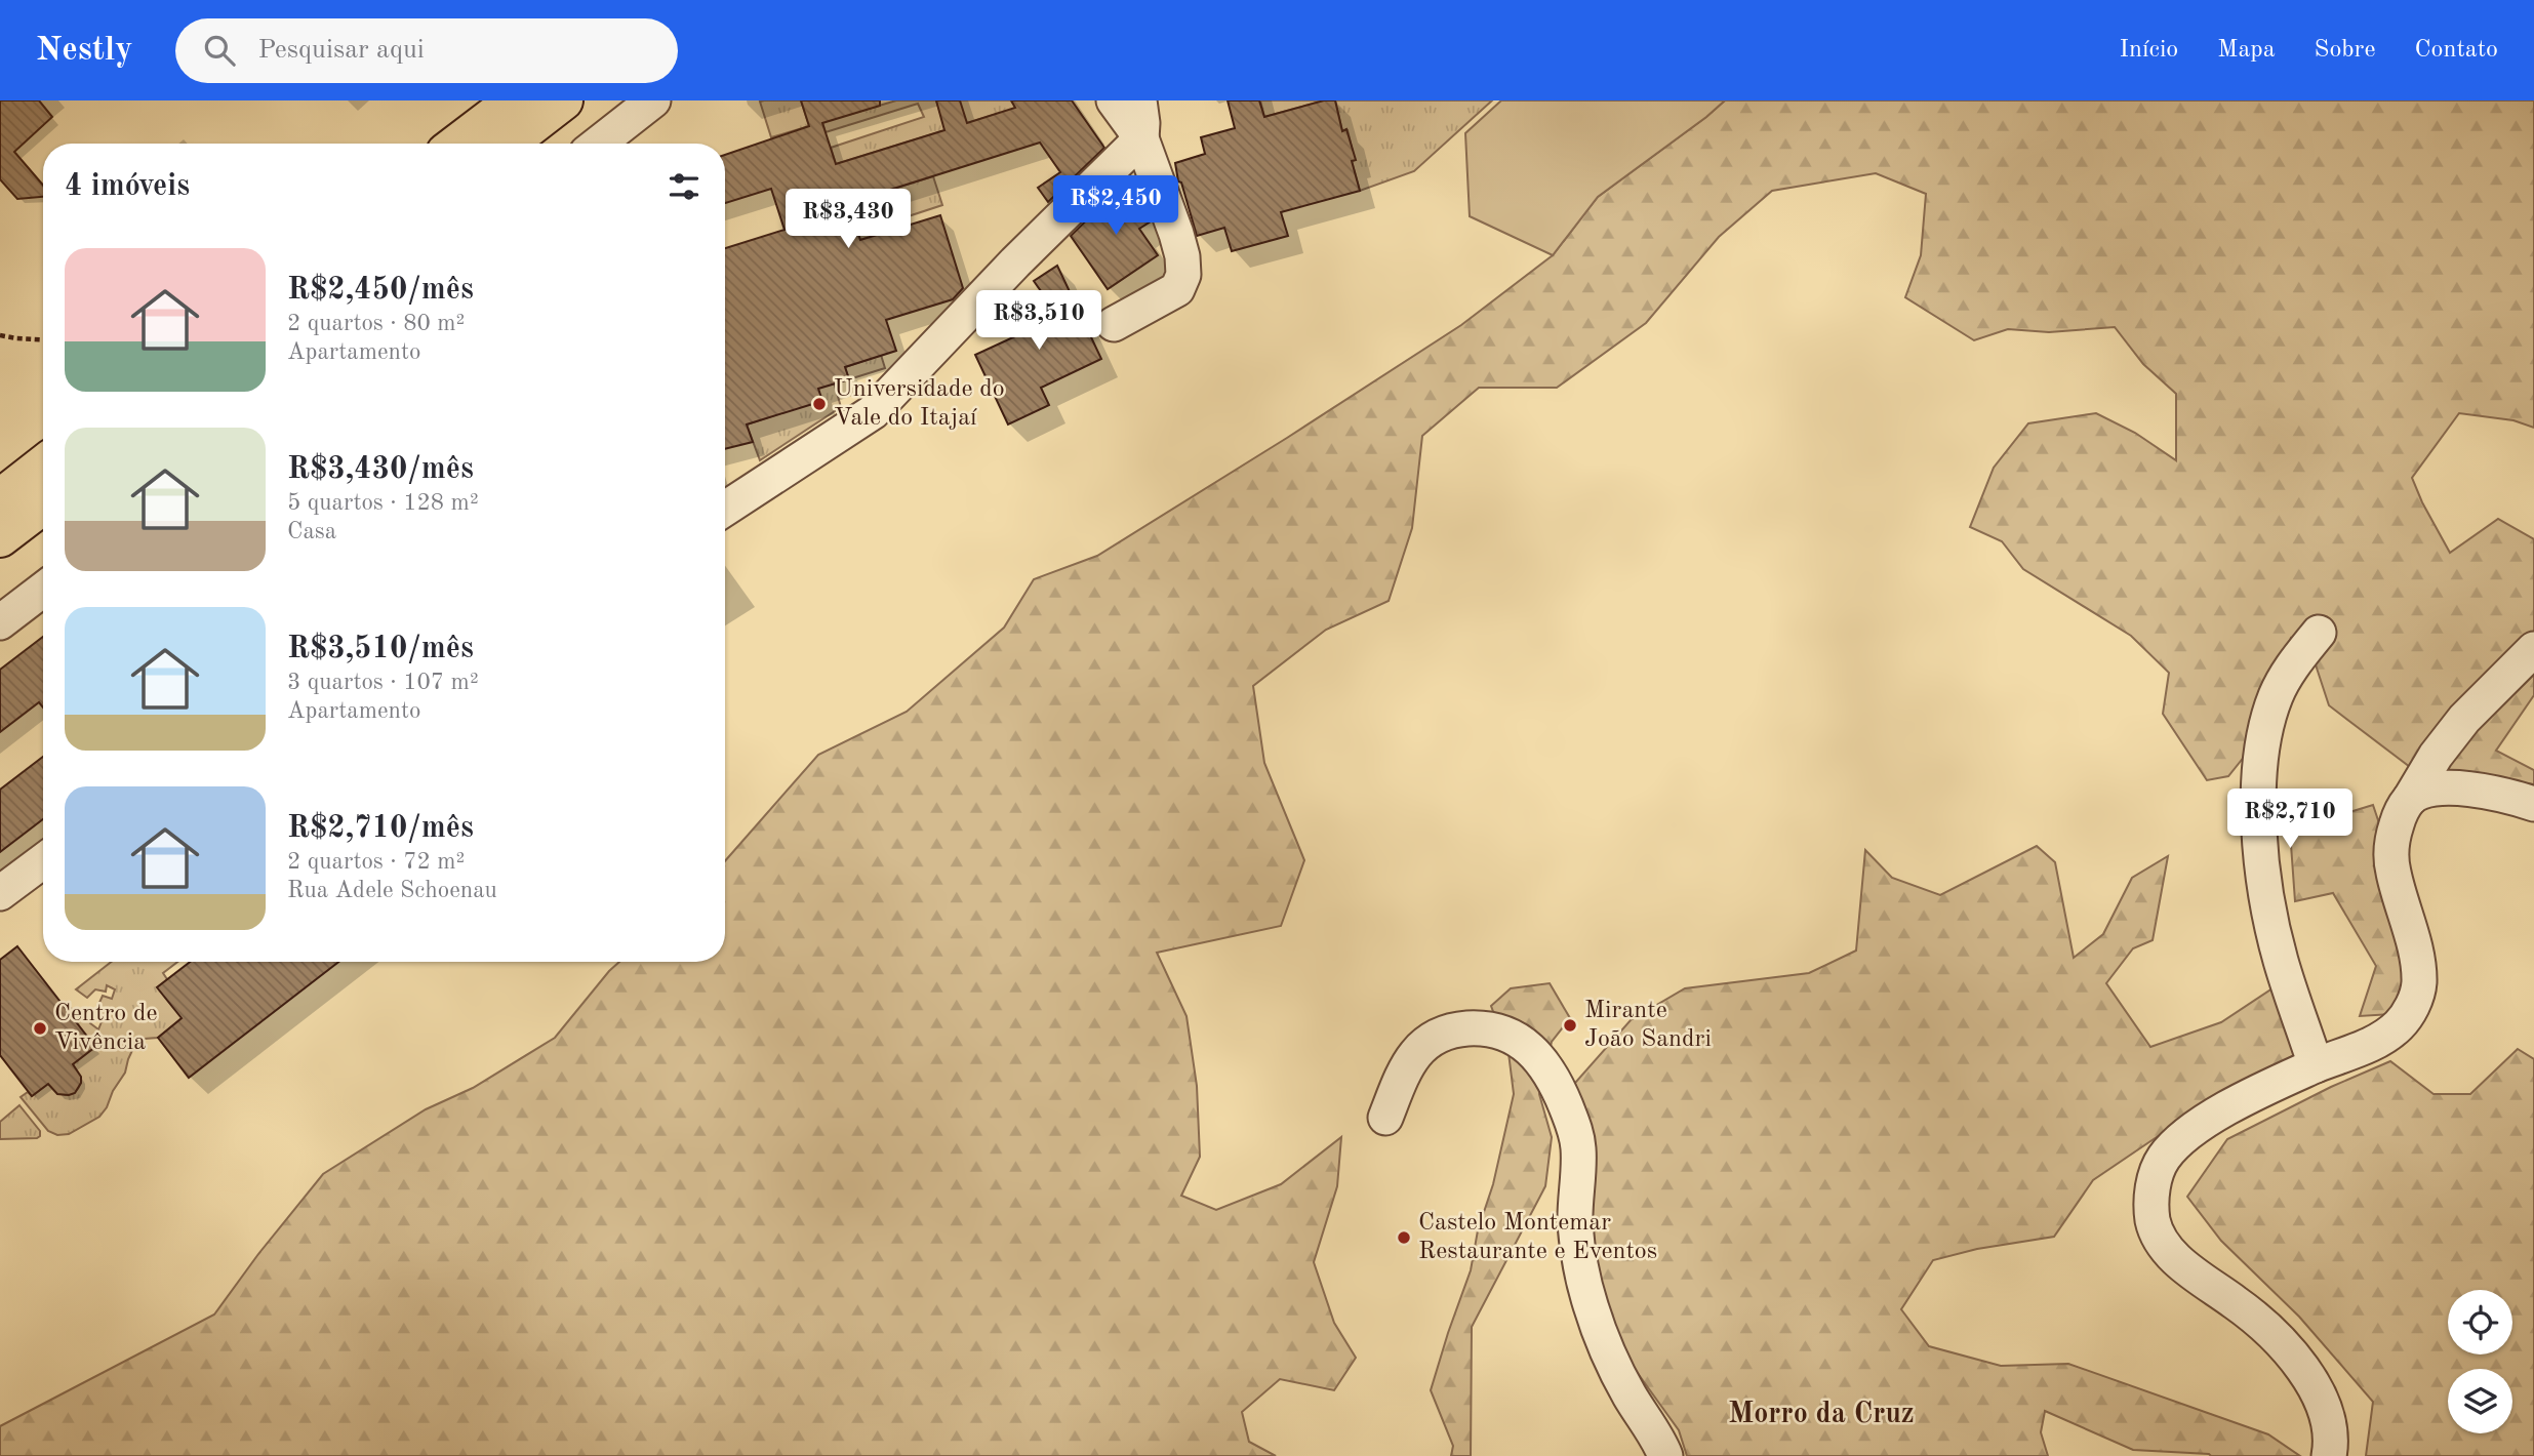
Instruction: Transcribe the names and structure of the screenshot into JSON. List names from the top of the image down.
{
  "districts": ["Morro da Cruz"],
  "places": [
    "Universidade do Vale do Itajaí",
    "Mirante João Sandri",
    "Centro de Vivência",
    "Castelo Montemar Restaurante e Eventos"
  ],
  "page": {
    "header": "Nestly",
    "search": "Pesquisar aqui",
    "nav": [
      "Início",
      "Mapa",
      "Sobre",
      "Contato"
    ],
    "heading": "4 imóveis",
    "price": [
      "R$2,450",
      "R$3,430",
      "R$3,510",
      "R$2,710"
    ],
    "list": [
      {
        "name": "R$2,450/mês",
        "note": "2 quartos · 80 m² · Apartamento"
      },
      {
        "name": "R$3,430/mês",
        "note": "5 quartos · 128 m² · Casa"
      },
      {
        "name": "R$3,510/mês",
        "note": "3 quartos · 107 m² · Apartamento"
      },
      {
        "name": "R$2,710/mês",
        "note": "2 quartos · 72 m² · Rua Adele Schoenau"
      }
    ]
  }
}
